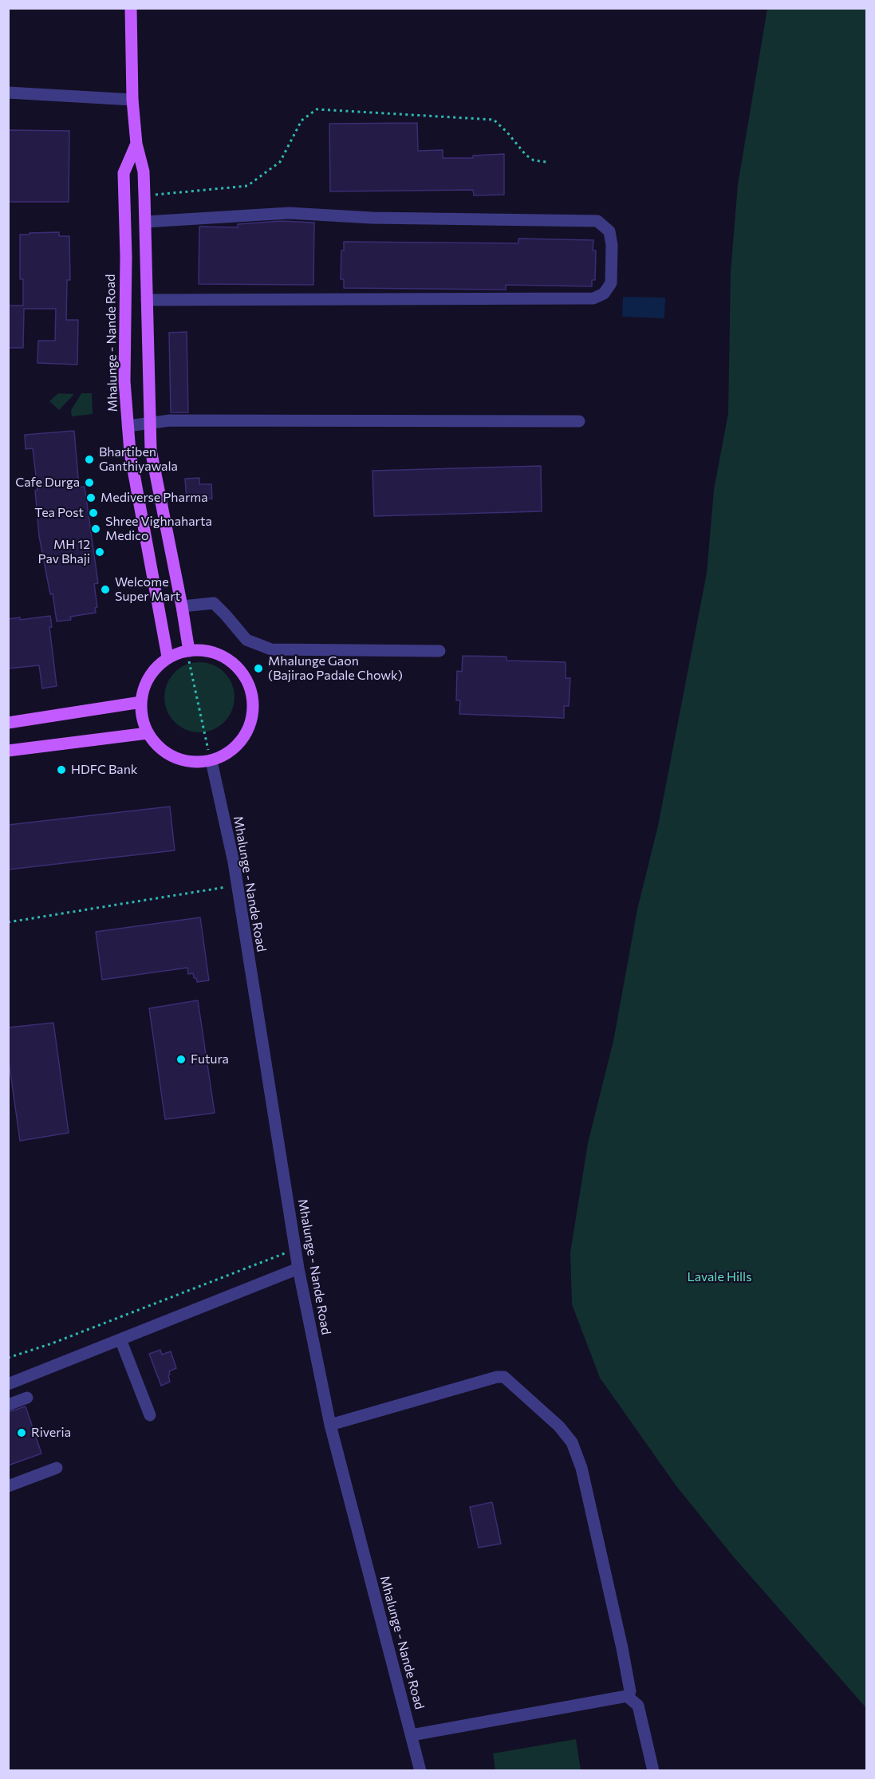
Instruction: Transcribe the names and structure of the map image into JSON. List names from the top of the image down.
{
  "streets": {
    "main road": ["Mhalunge - Nande Road"]
  },
  "parks": ["Lavale Hills"],
  "places": [
    "Bhartiben Ganthiyawala",
    "Cafe Durga",
    "Mediverse Pharma",
    "Tea Post",
    "Shree Vighnaharta Medico",
    "MH 12 Pav Bhaji",
    "Welcome Super Mart",
    "Mhalunge Gaon (Bajirao Padale Chowk)",
    "HDFC Bank",
    "Futura",
    "Riveria"
  ]
}
